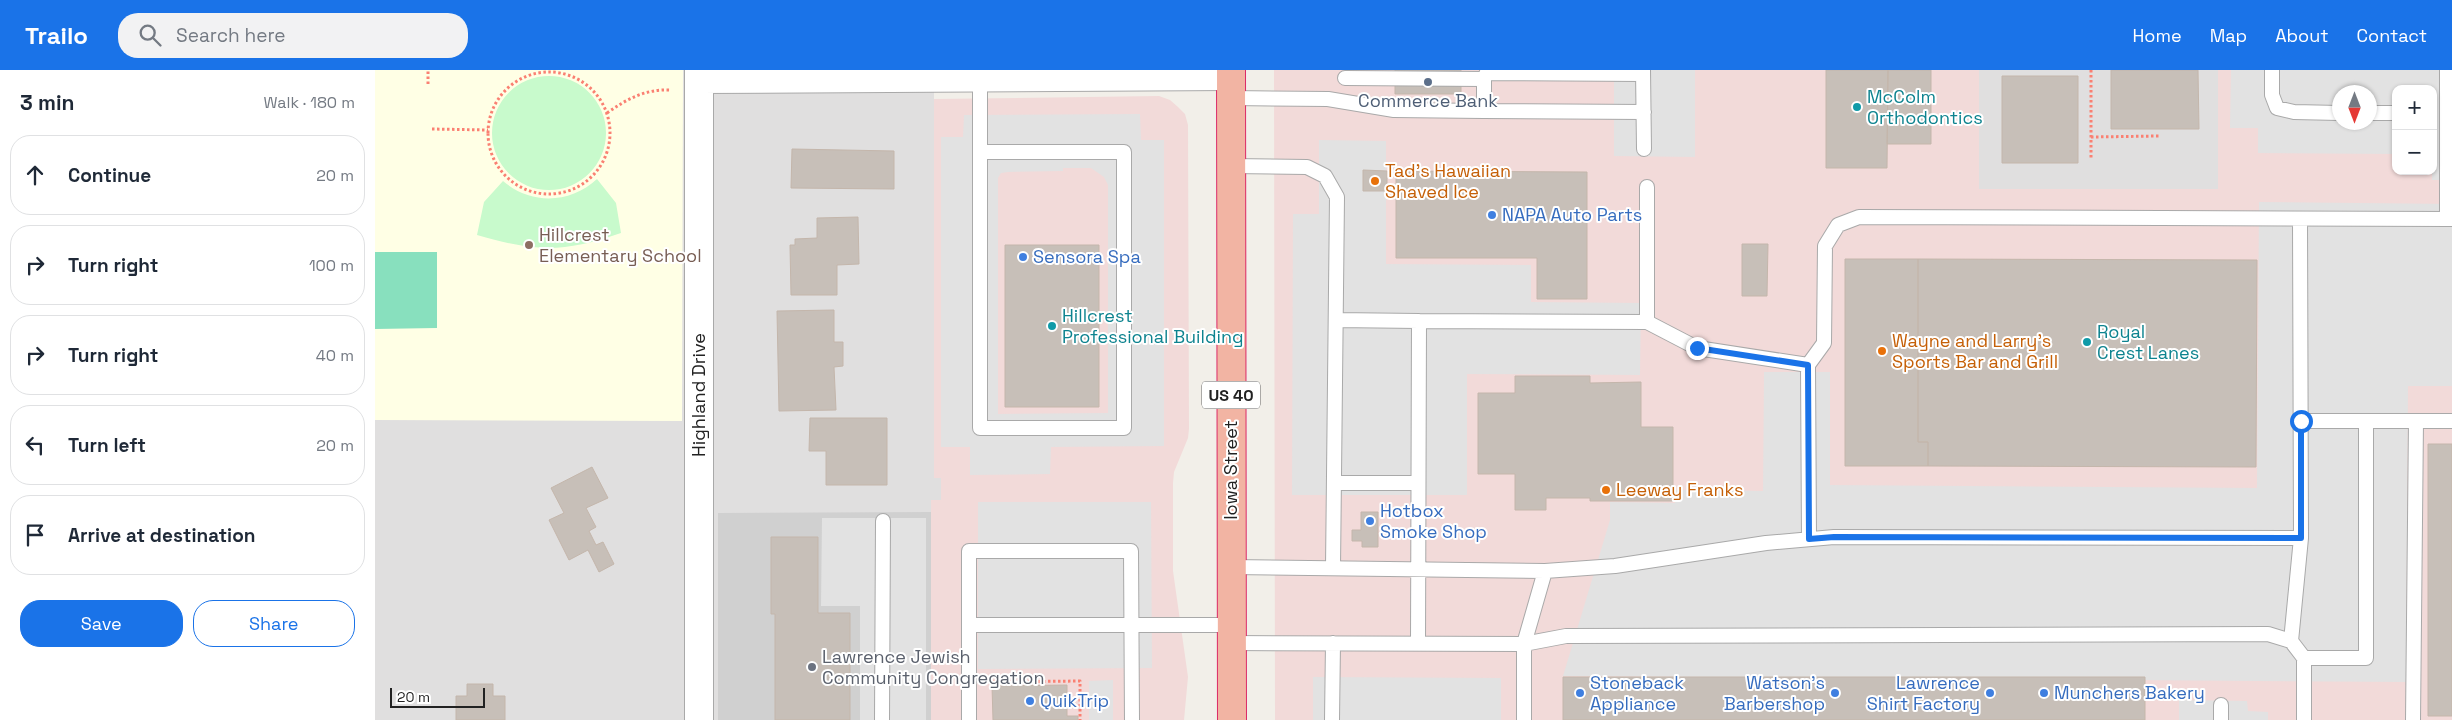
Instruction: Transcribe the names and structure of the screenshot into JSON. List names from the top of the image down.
{
  "streets": {
    "highway": ["US 40", "Iowa Street"],
    "street": ["Highland Drive"]
  },
  "places": [
    "Commerce Bank",
    "McColm Orthodontics",
    "Tad's Hawaiian Shaved Ice",
    "NAPA Auto Parts",
    "Hillcrest Elementary School",
    "Sensora Spa",
    "Hillcrest Professional Building",
    "Royal Crest Lanes",
    "Wayne and Larry's Sports Bar and Grill",
    "Leeway Franks",
    "Hotbox Smoke Shop",
    "Lawrence Jewish Community Congregation",
    "Stoneback Appliance",
    "Watson's Barbershop",
    "Lawrence Shirt Factory",
    "Munchers Bakery",
    "QuikTrip"
  ],
  "scale_bar": "20 m",
  "north": "bottom",
  "page": {
    "header": "Trailo",
    "search": "Search here",
    "nav": [
      "Home",
      "Map",
      "About",
      "Contact"
    ],
    "heading": ["3 min", "Walk · 180 m"],
    "map_buttons": ["+", "−"],
    "list": [
      ["Continue", "20 m"],
      ["Turn right", "100 m"],
      ["Turn right", "40 m"],
      ["Turn left", "20 m"],
      "Arrive at destination"
    ],
    "buttons": ["Save", "Share"],
    "scale": "20 m"
  }
}
